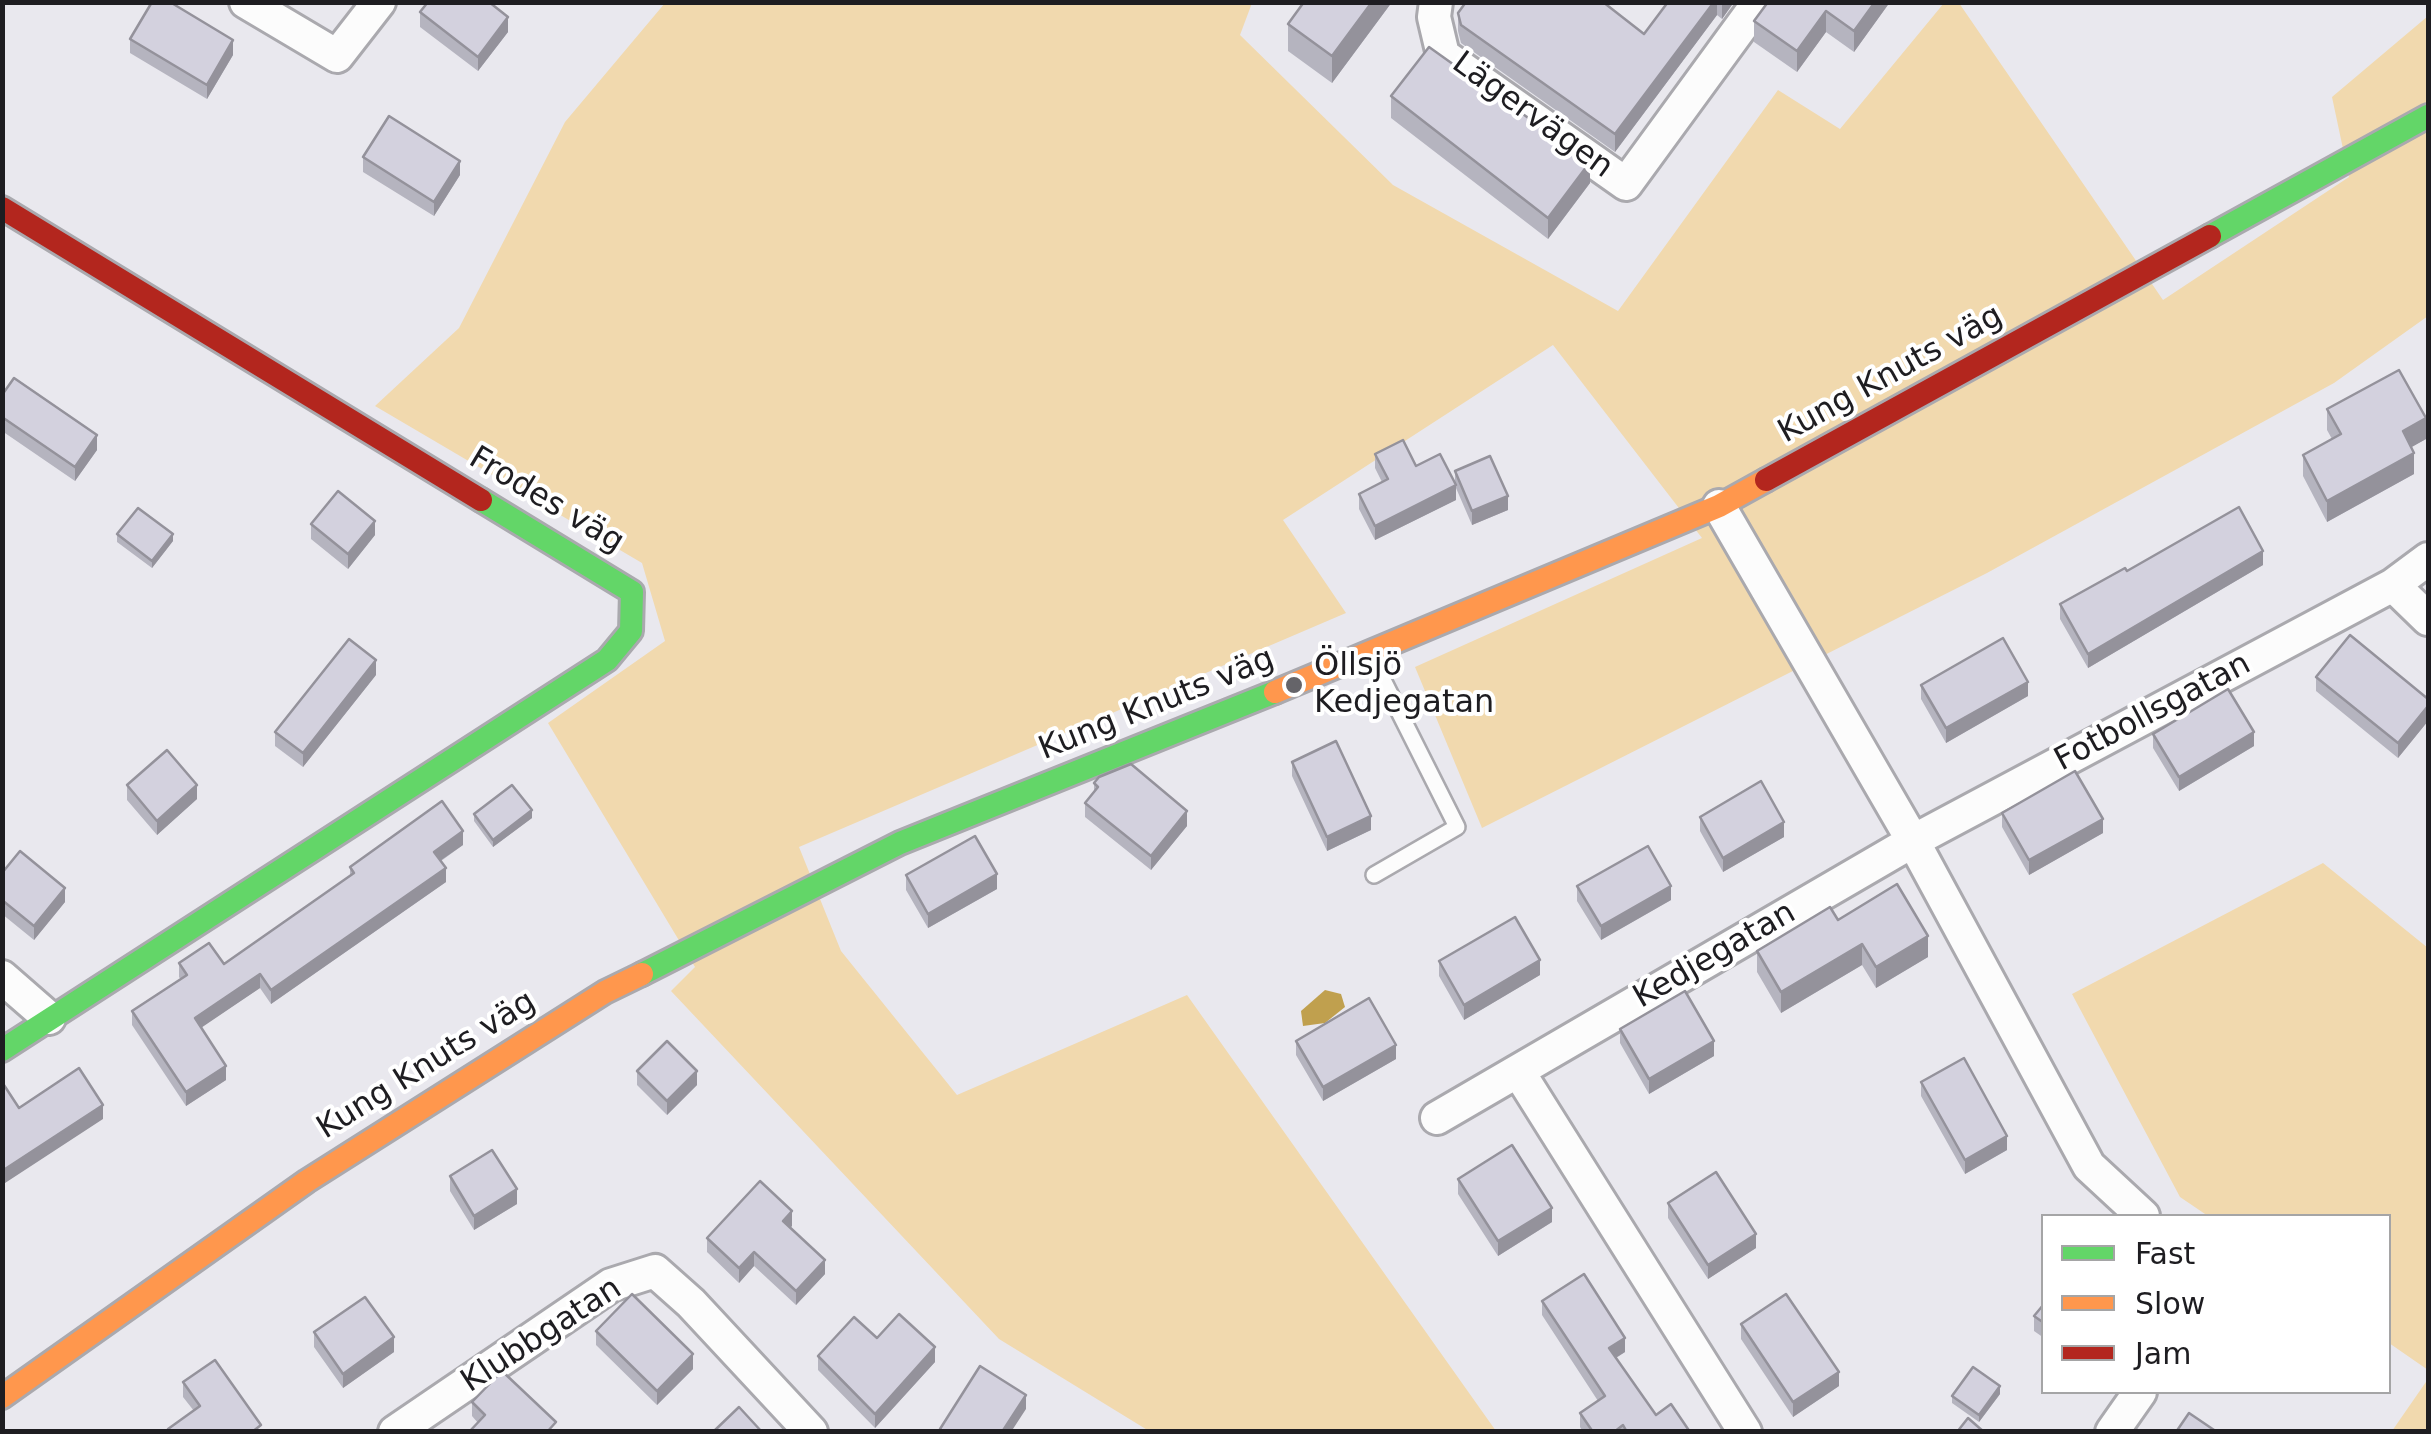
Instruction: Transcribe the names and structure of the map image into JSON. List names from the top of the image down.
{
  "streets": {
    "street": [
      "Lägervägen",
      "Kung Knuts väg",
      "Frodes väg",
      "Fotbollsgatan",
      "Kedjegatan",
      "Klubbgatan"
    ]
  },
  "crossings": [
    ["Fotbollsgatan", "Kedjegatan"]
  ],
  "places": ["Öllsjö Kedjegatan"],
  "legend": ["Fast", "Slow", "Jam"]
}
